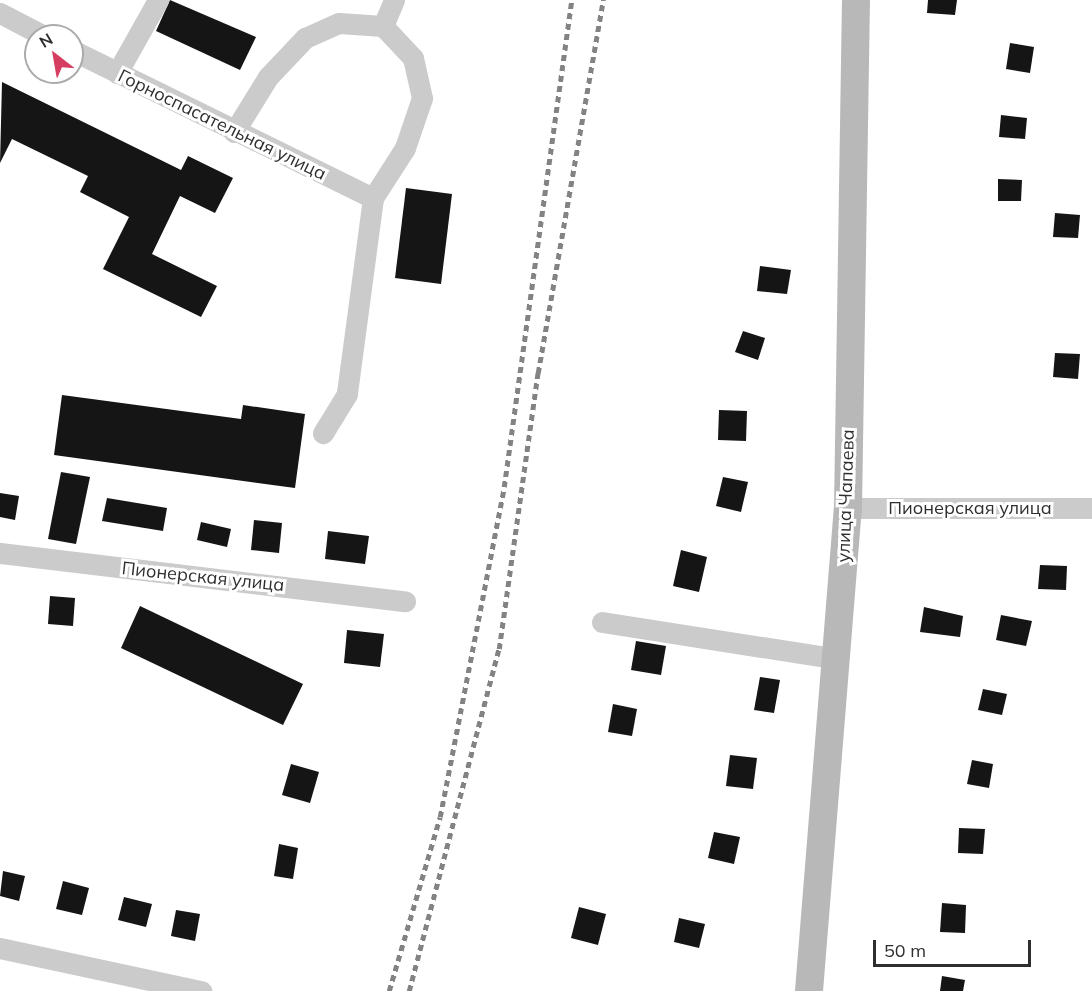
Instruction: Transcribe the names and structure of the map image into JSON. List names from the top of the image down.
{
  "streets": {
    "street": ["Горноспасательная улица", "улица Чапаева", "Пионерская улица"]
  },
  "crossings": [
    ["улица Чапаева", "Пионерская улица"]
  ],
  "scale_bar": "50 m",
  "north": "top left"
}
